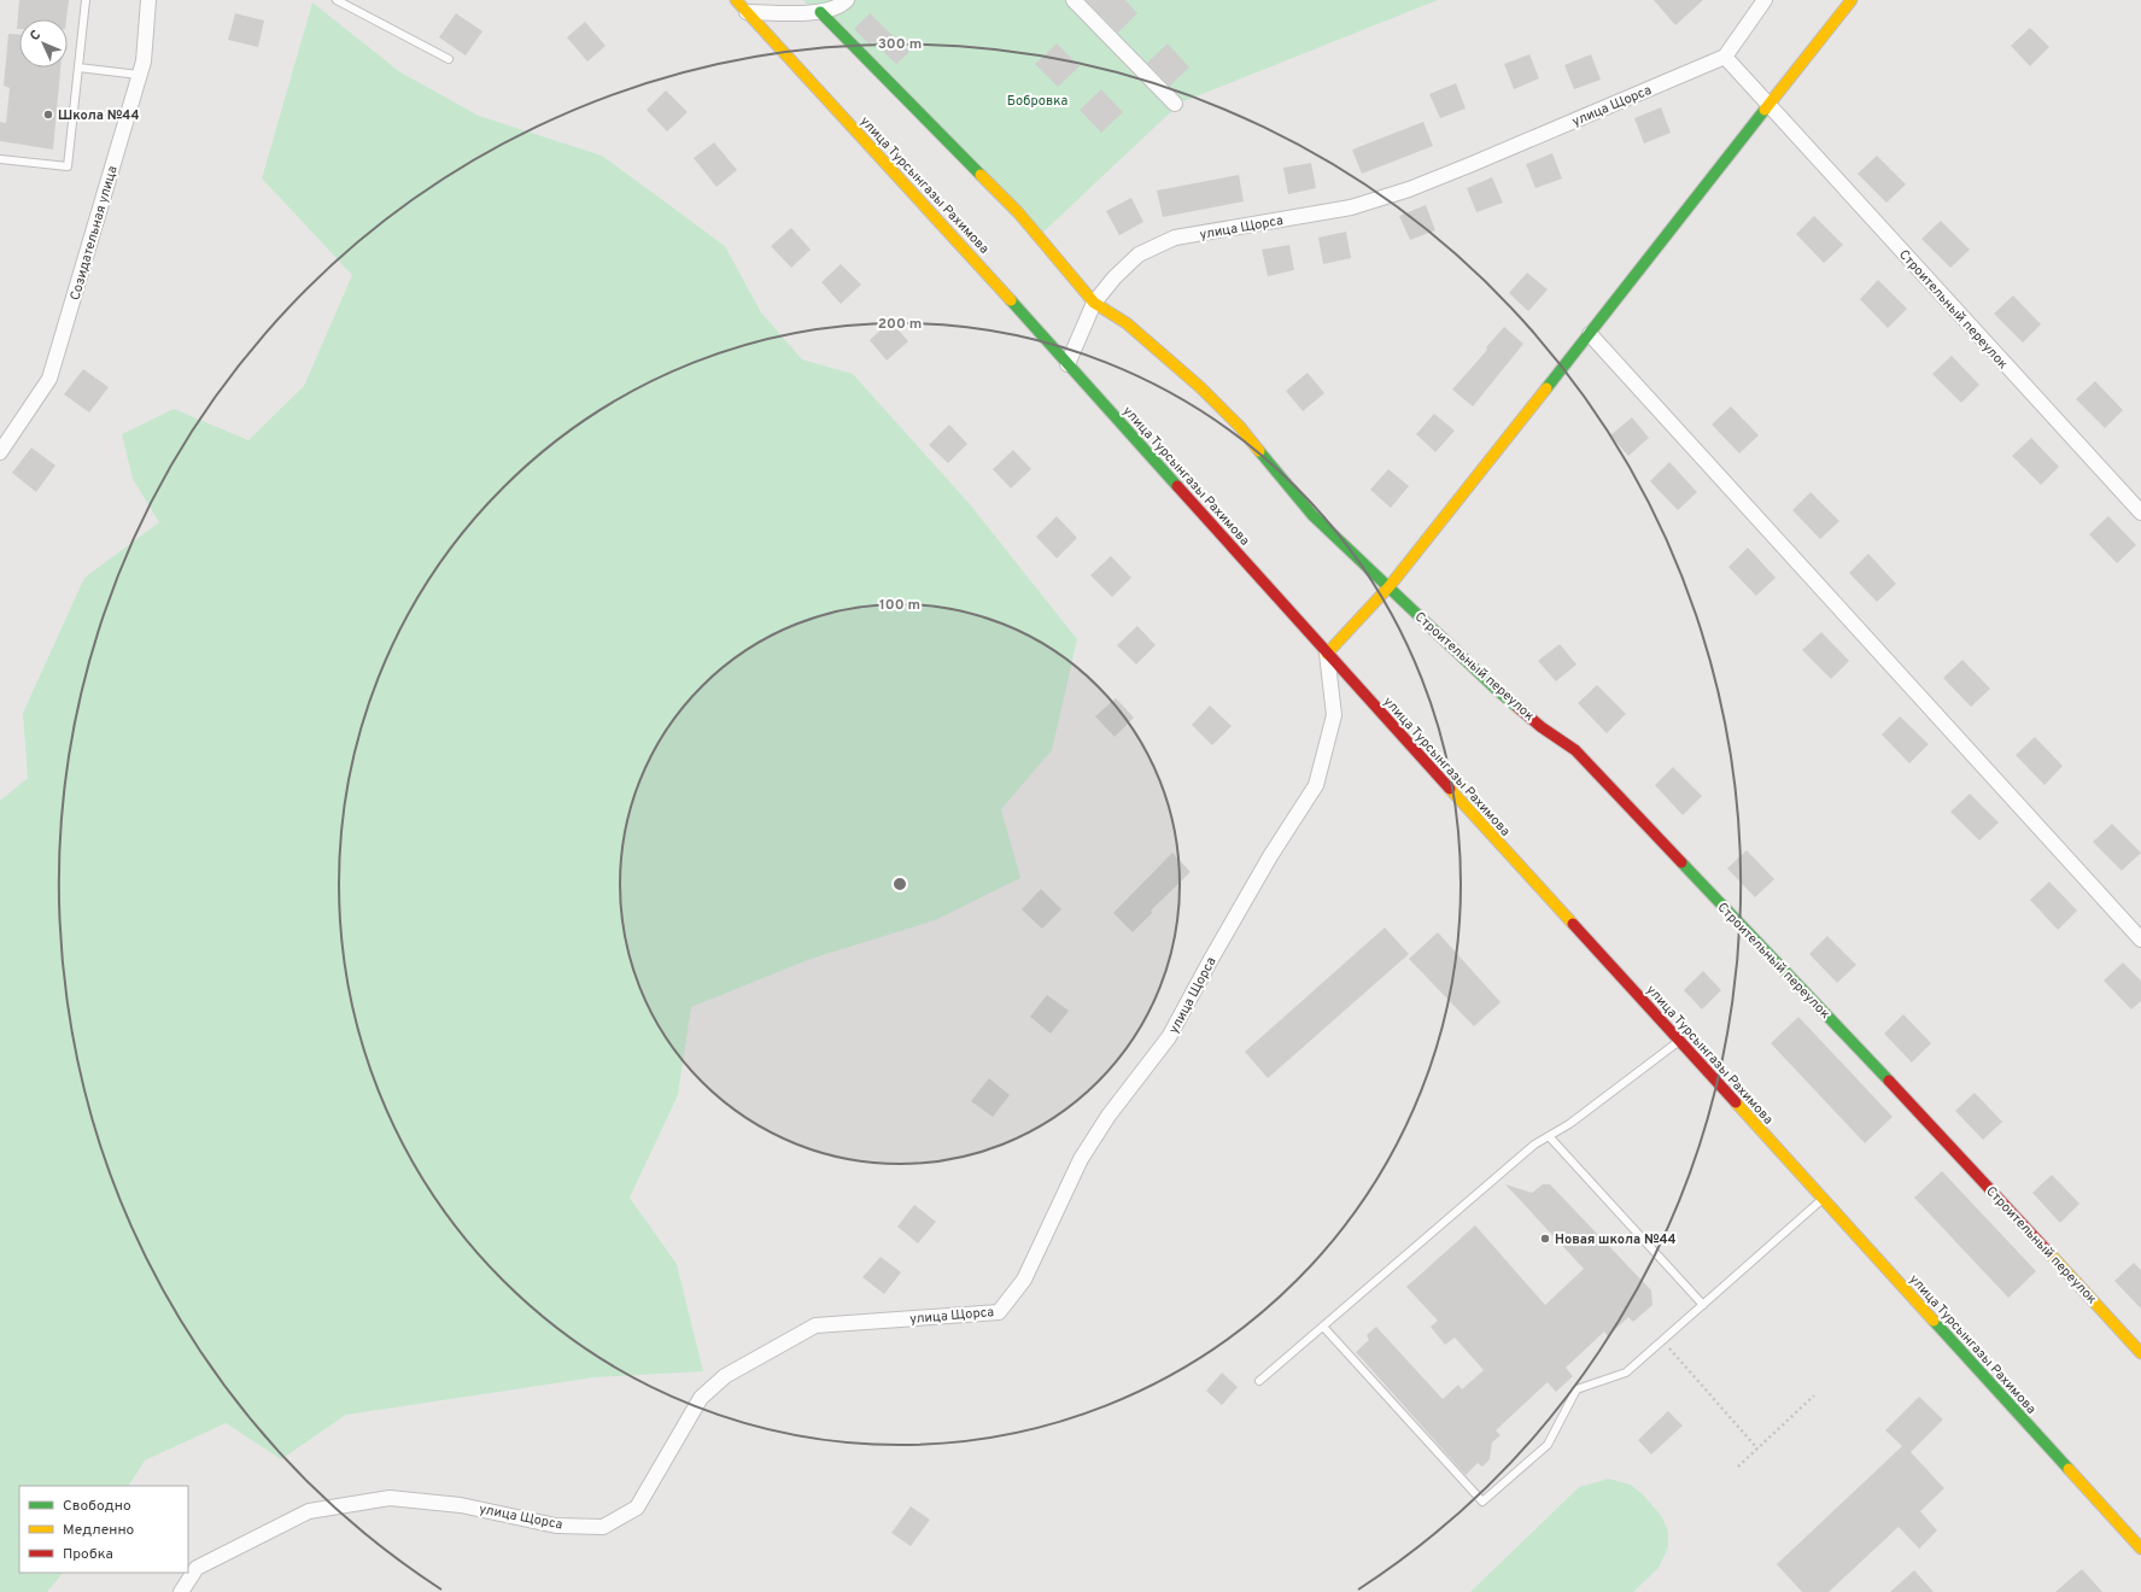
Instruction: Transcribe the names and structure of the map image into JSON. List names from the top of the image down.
{
  "streets": {
    "street": [
      "улица Щорса",
      "улица Турсынгазы Рахимова",
      "Созидательная улица",
      "Строительный переулок"
    ]
  },
  "crossings": [
    ["улица Щорса", "улица Турсынгазы Рахимова"],
    ["улица Щорса", "Строительный переулок"]
  ],
  "parks": ["Бобровка"],
  "places": ["Школа №44", "Новая школа №44"],
  "legend": ["Свободно", "Медленно", "Пробка"],
  "north": "top left",
  "rings": ["300 m", "200 m", "100 m"]
}
